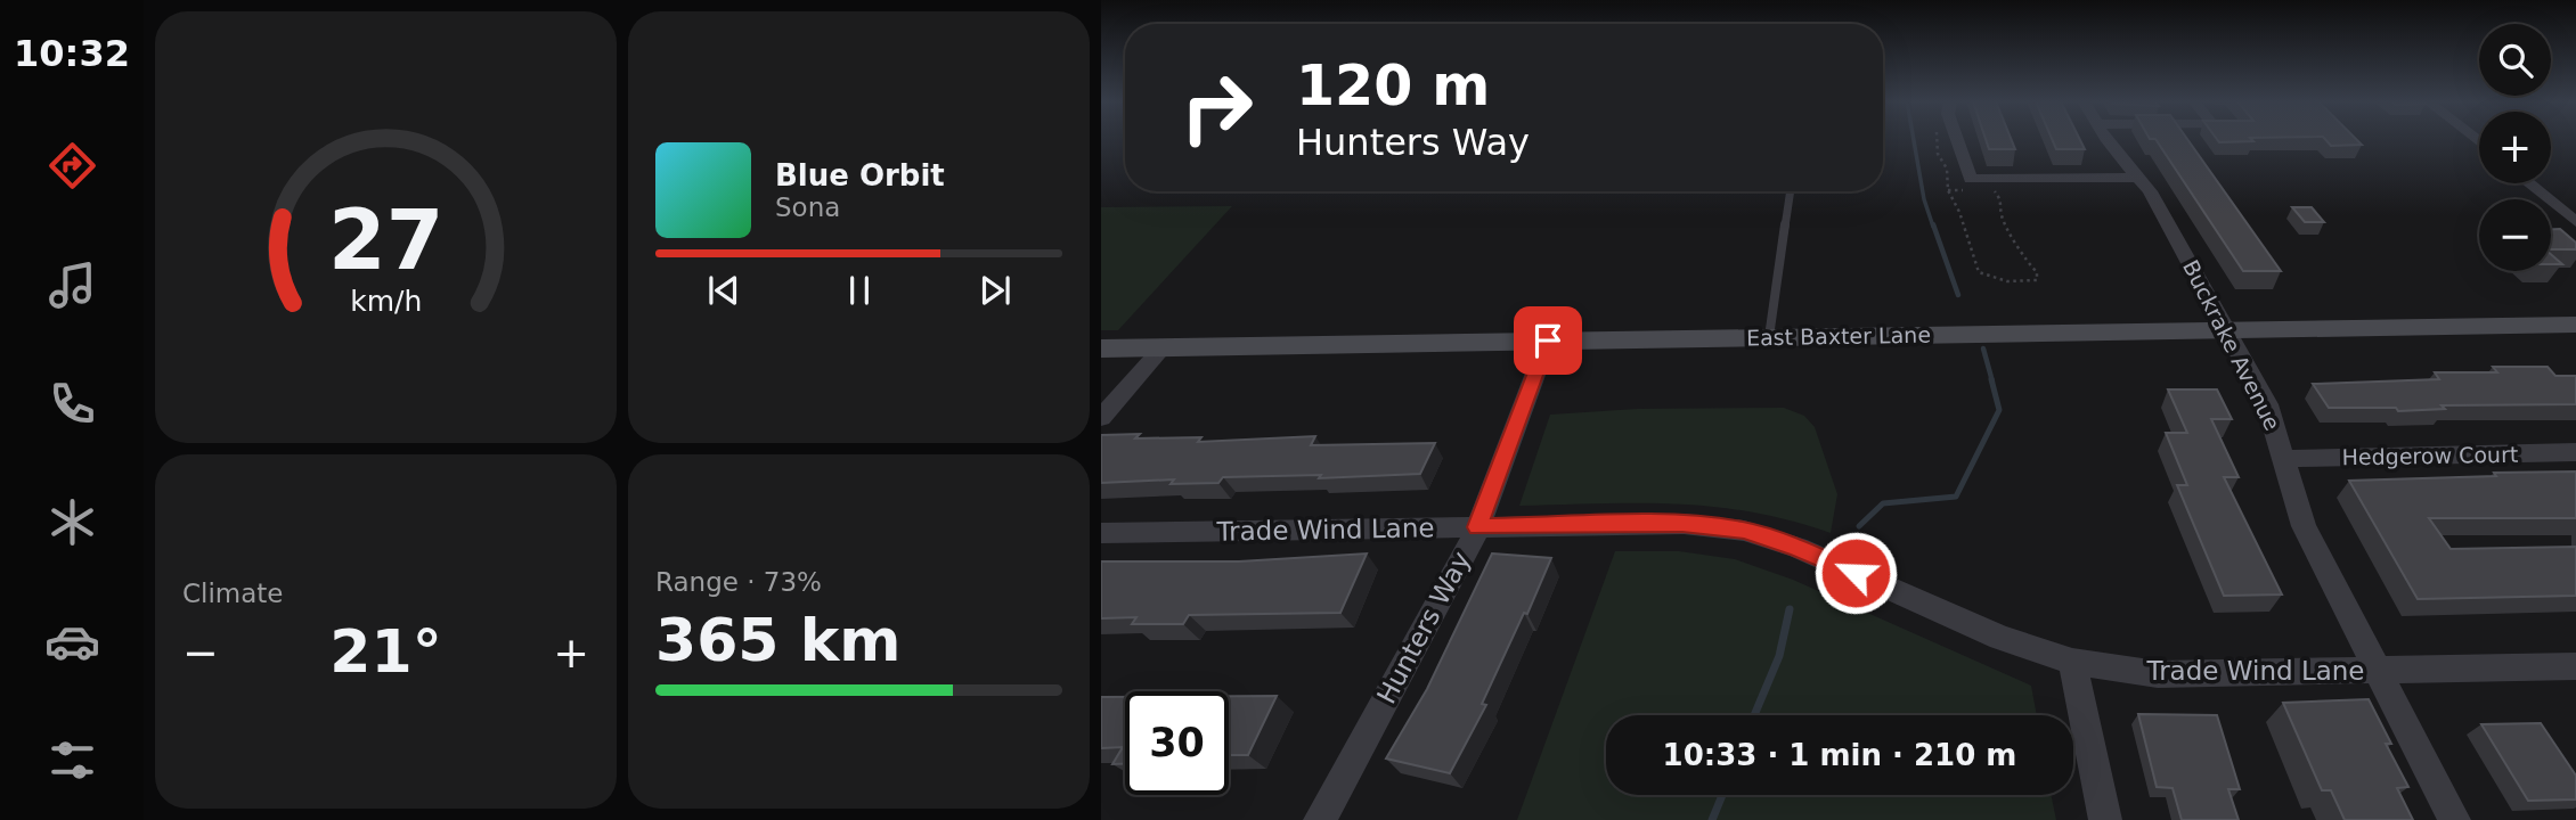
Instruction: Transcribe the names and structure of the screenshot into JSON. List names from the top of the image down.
{
  "streets": {
    "main road": ["East Baxter Lane"],
    "street": [
      "Buckrake Avenue",
      "Hedgerow Court",
      "Trade Wind Lane",
      "Hunters Way"
    ]
  },
  "crossings": [
    ["East Baxter Lane", "Buckrake Avenue"],
    ["East Baxter Lane", "Hunters Way"],
    ["Buckrake Avenue", "Hedgerow Court"],
    ["Buckrake Avenue", "Trade Wind Lane"],
    ["Trade Wind Lane", "Hunters Way"]
  ],
  "page": {
    "tabs": "10:32",
    "map_buttons": ["+", "−"],
    "turn": ["120 m", "Hunters Way"],
    "song": ["Blue Orbit", "Sona"],
    "tile": [
      "Climate",
      ["Range · 73%", "365 km"]
    ],
    "heat": ["−", "21°", "+"],
    "limit": "30",
    "trip": "10:33 · 1 min · 210 m",
    "gauge": ["27", "km/h"]
  }
}
